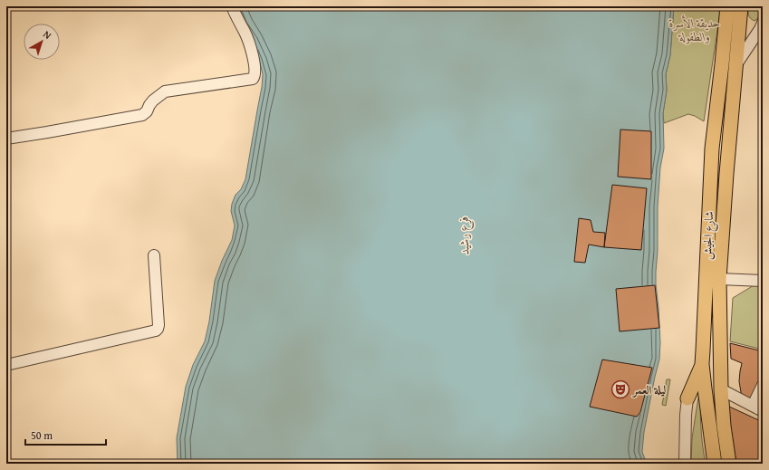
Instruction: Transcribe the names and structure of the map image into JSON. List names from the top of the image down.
{
  "streets": {
    "main road": ["شارع الجيش"]
  },
  "water": ["فرع رشيد"],
  "parks": ["حديقة الأسرة والطفولة"],
  "places": {
    "theatre": ["ليلة العمر"]
  },
  "scale_bar": "50 m",
  "north": "top right"
}
